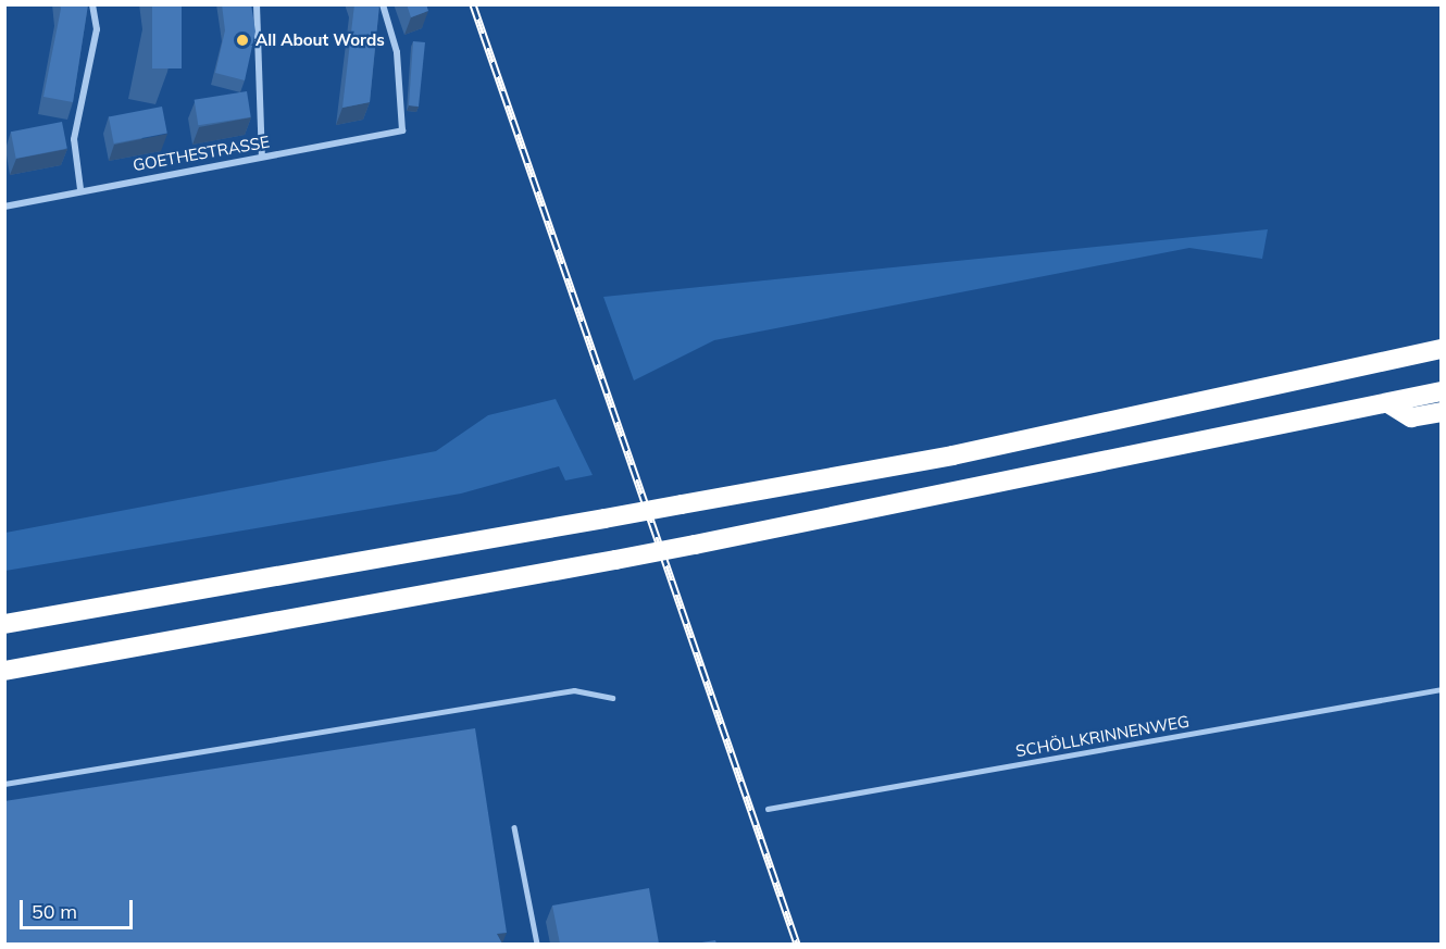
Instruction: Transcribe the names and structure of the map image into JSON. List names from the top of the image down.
{
  "streets": {
    "street": ["GOETHESTRASSE"],
    "lane": ["SCHÖLLKRINNENWEG"]
  },
  "places": ["All About Words"],
  "scale_bar": "50 m"
}
